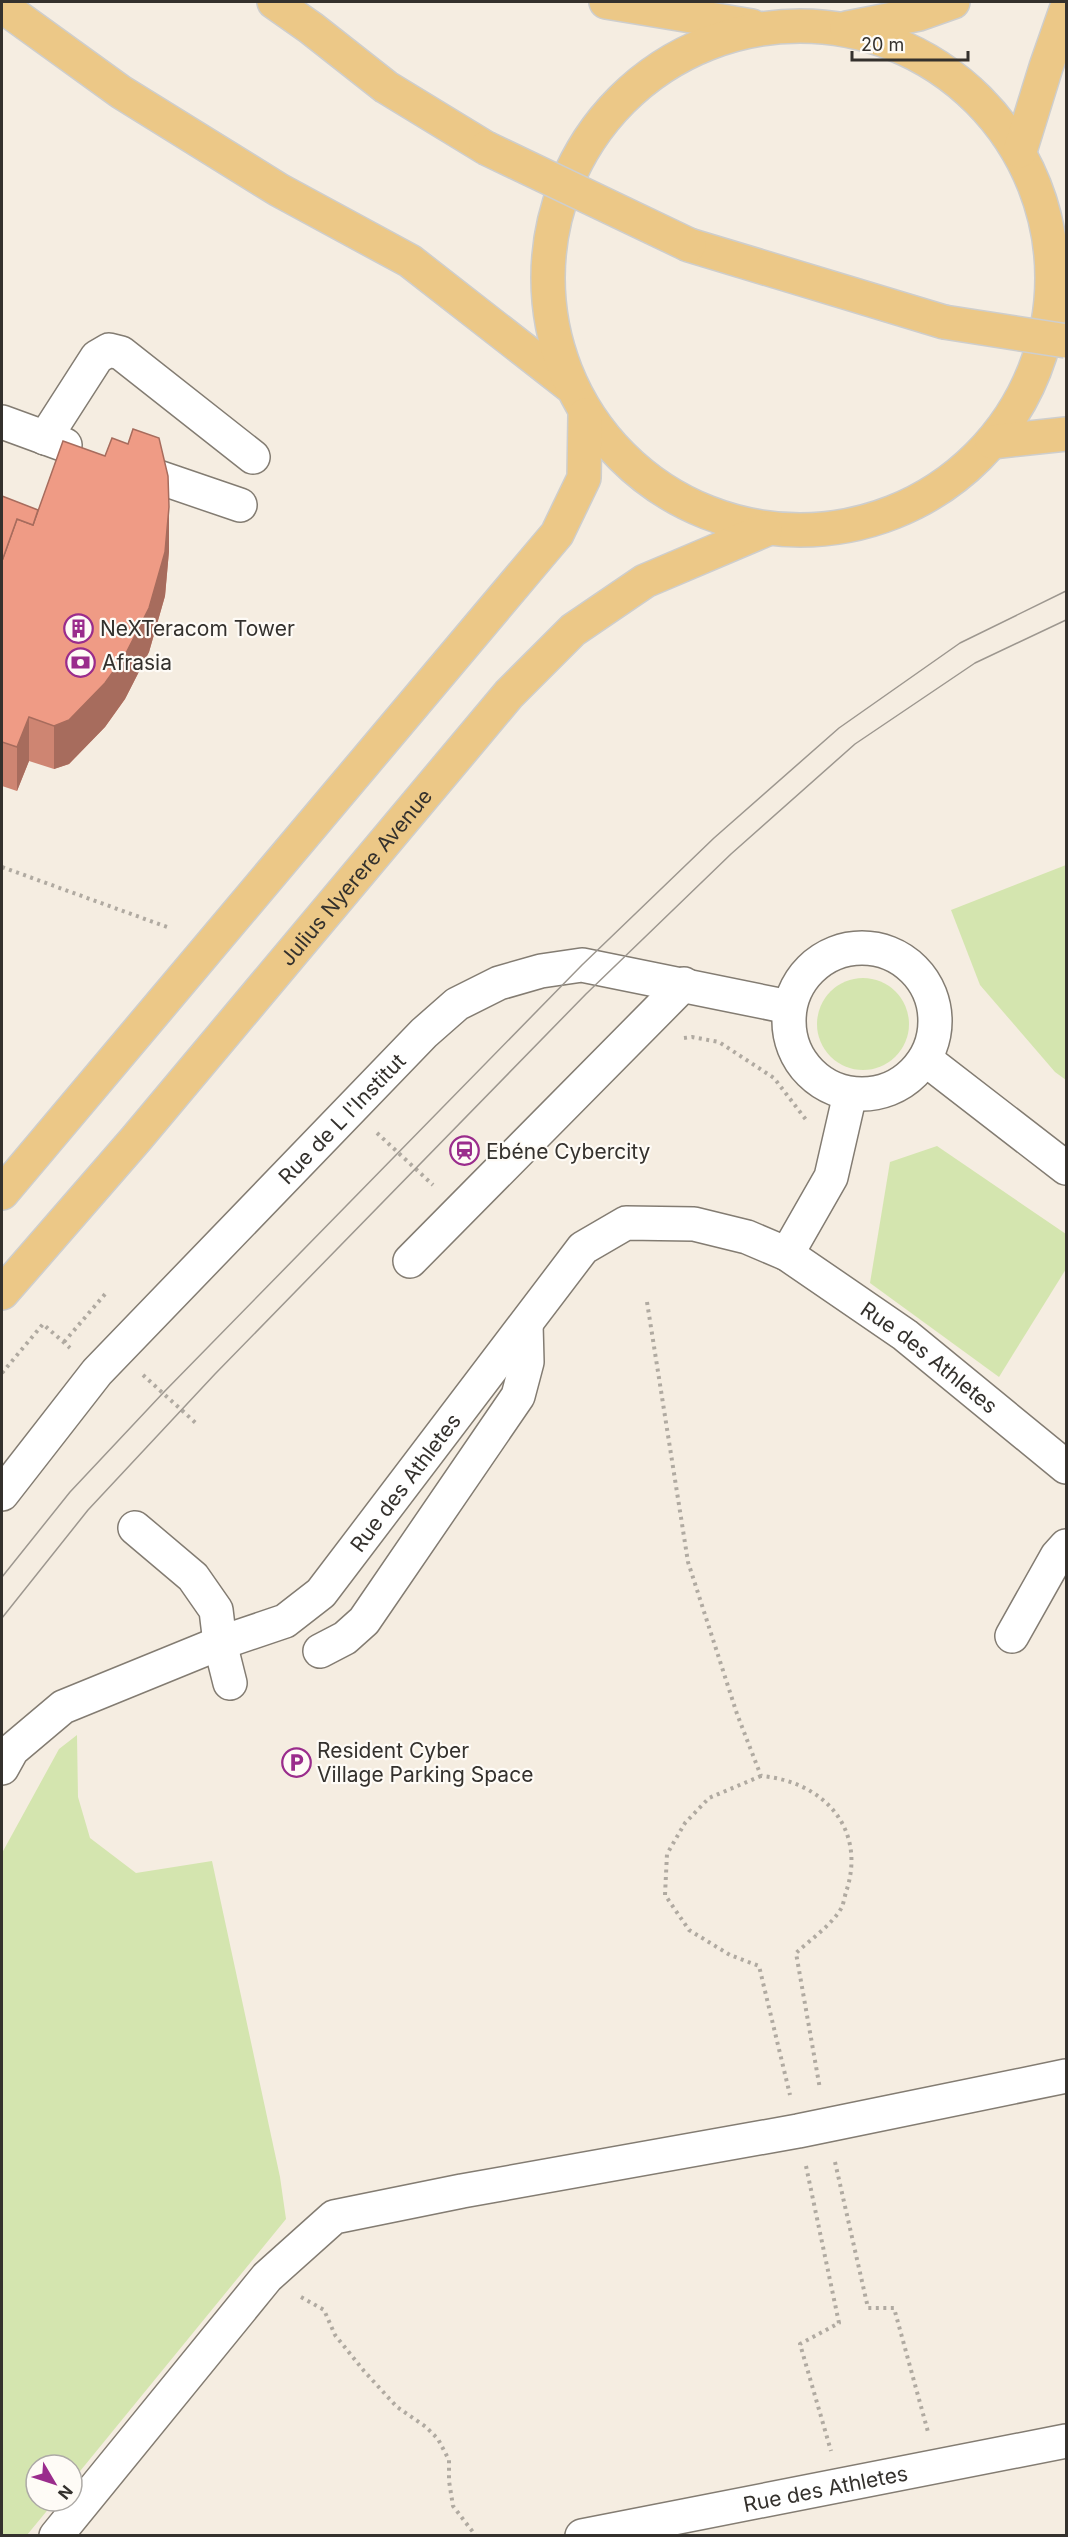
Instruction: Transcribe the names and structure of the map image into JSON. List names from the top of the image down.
{
  "streets": {
    "main road": ["Julius Nyerere Avenue"],
    "street": ["Rue de L l'Institut", "Rue des Athletes"]
  },
  "places": {
    "building": ["NeXTeracom Tower"],
    "bank": ["Afrasia"],
    "station": ["Ebéne Cybercity"],
    "parking": ["Resident Cyber Village Parking Space"]
  },
  "scale_bar": "20 m",
  "north": "bottom right"
}
